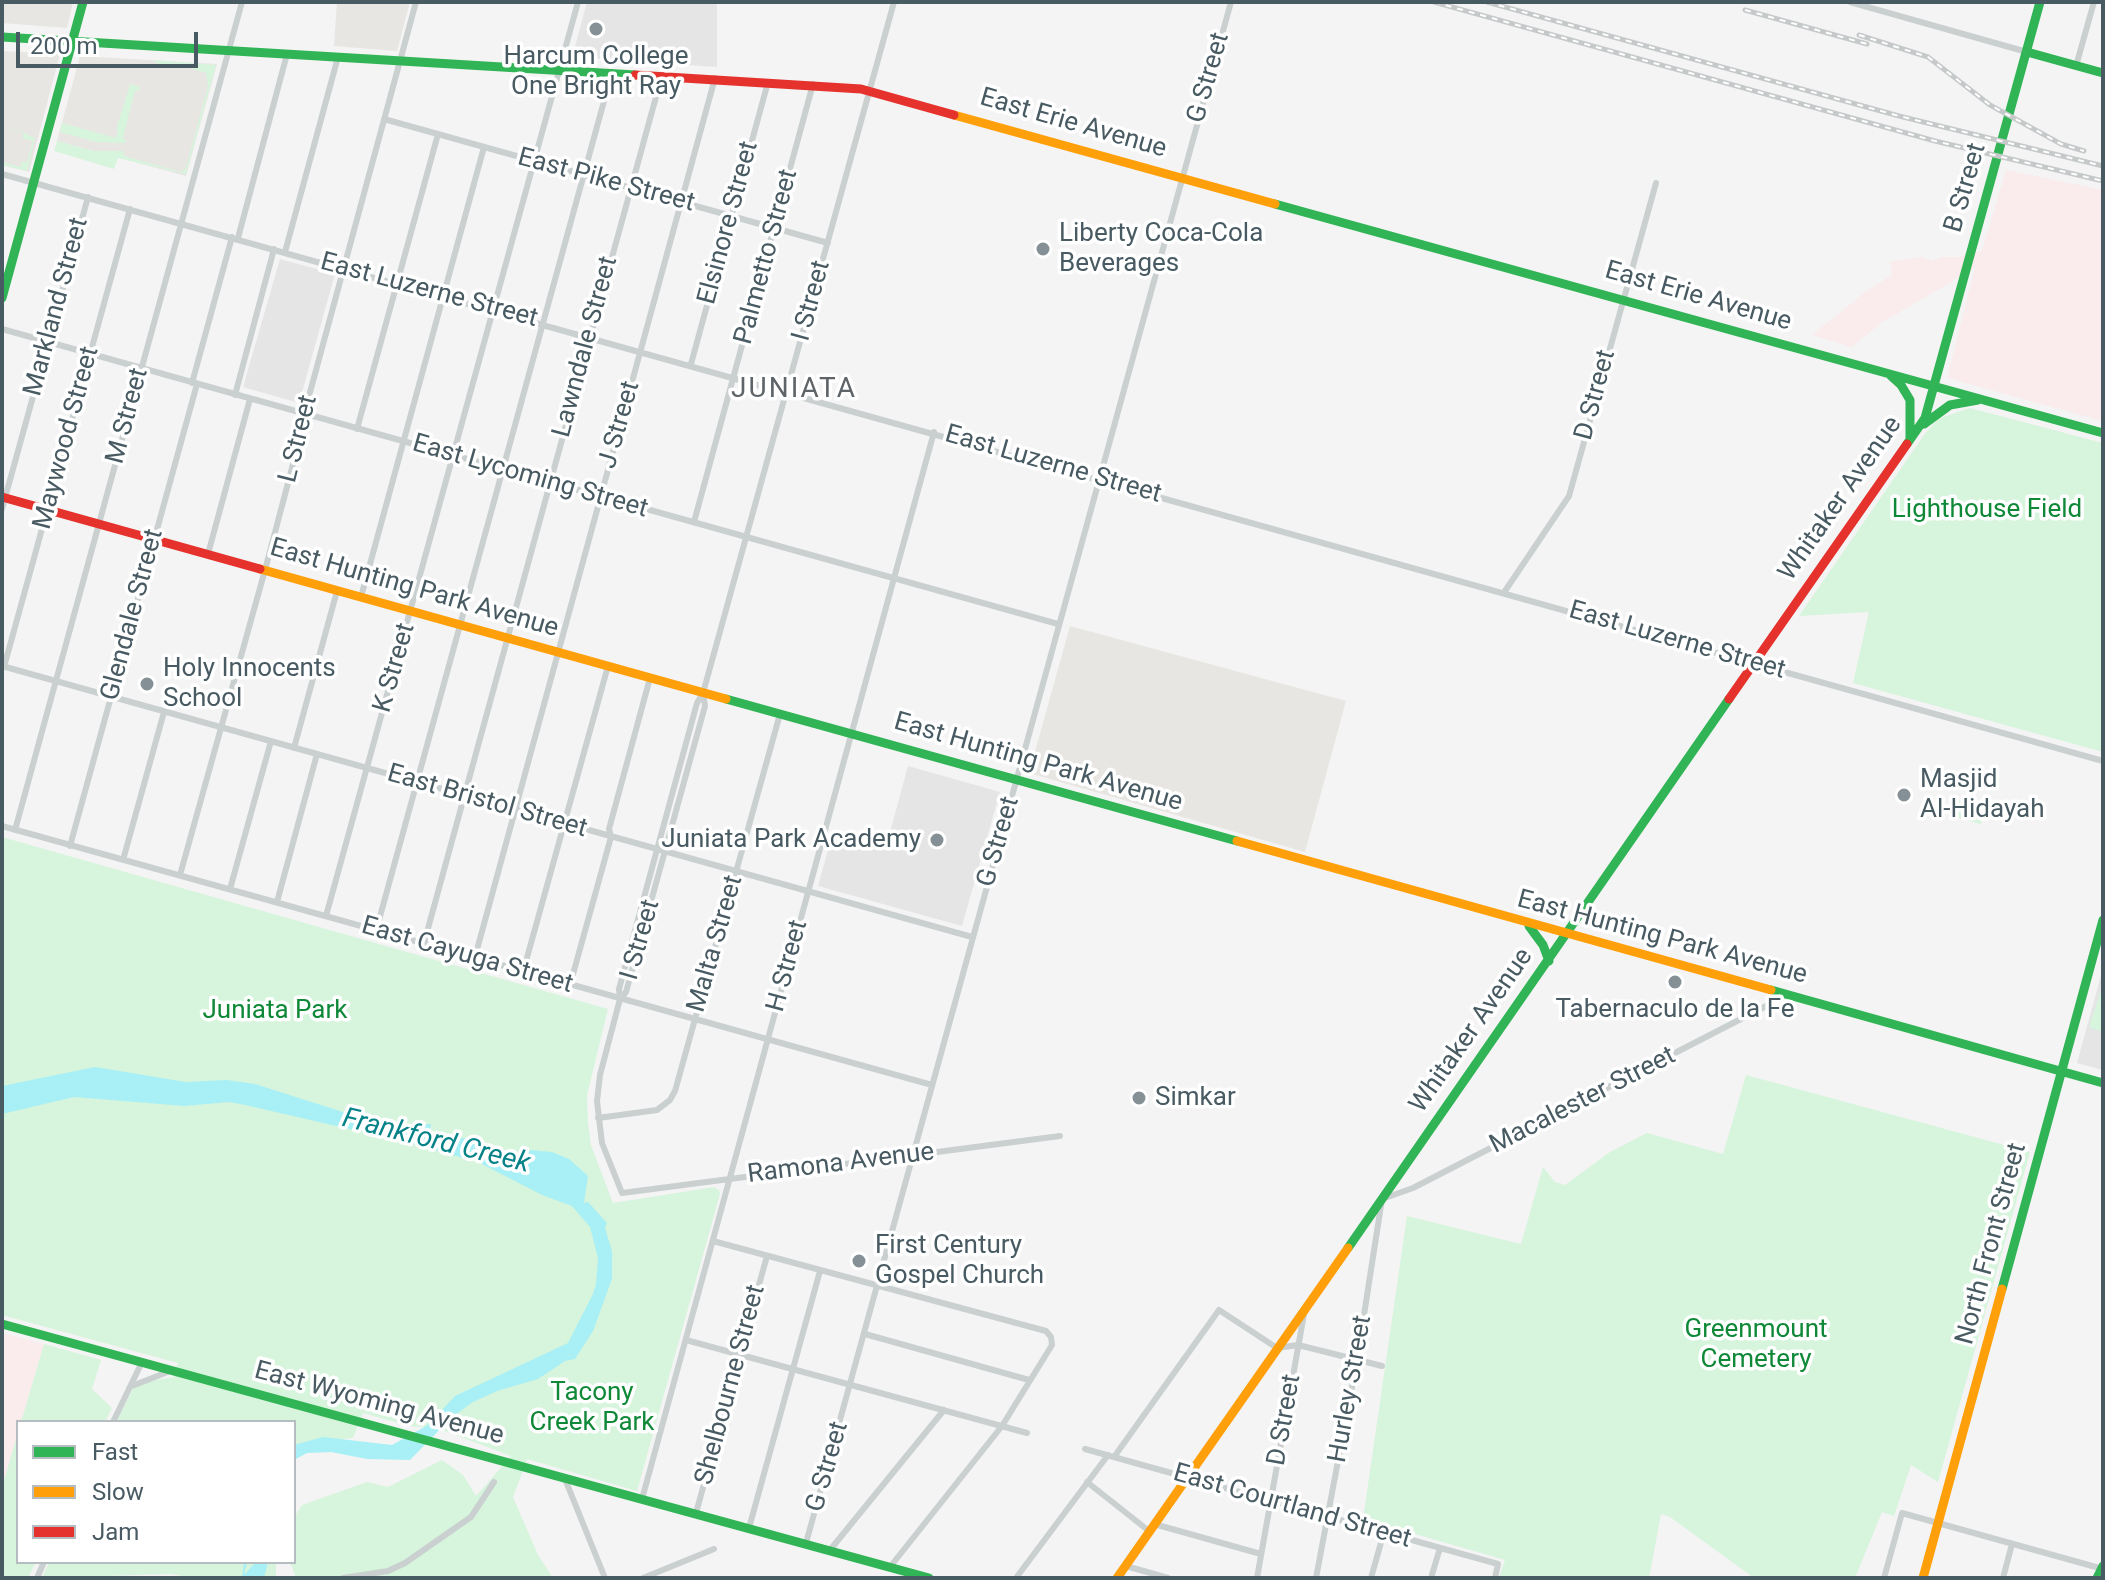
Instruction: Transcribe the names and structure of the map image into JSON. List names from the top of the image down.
{
  "streets": {
    "main road": [
      "East Erie Avenue",
      "B Street",
      "Whitaker Avenue",
      "East Hunting Park Avenue",
      "North Front Street",
      "East Wyoming Avenue"
    ],
    "street": [
      "G Street",
      "East Pike Street",
      "Elsinore Street",
      "Palmetto Street",
      "East Luzerne Street",
      "I Street",
      "Markland Street",
      "Lawndale Street",
      "D Street",
      "M Street",
      "J Street",
      "Maywood Street",
      "L Street",
      "East Lycoming Street",
      "Glendale Street",
      "K Street",
      "East Bristol Street",
      "Malta Street",
      "East Cayuga Street",
      "H Street",
      "Macalester Street",
      "Ramona Avenue",
      "Shelbourne Street",
      "Hurley Street",
      "East Courtland Street"
    ]
  },
  "crossings": [
    ["G Street", "East Erie Avenue"],
    ["G Street", "East Luzerne Street"],
    ["G Street", "East Lycoming Street"],
    ["G Street", "East Hunting Park Avenue"],
    ["G Street", "East Bristol Street"],
    ["G Street", "East Cayuga Street"],
    ["G Street", "Ramona Avenue"],
    ["G Street", "East Wyoming Avenue"],
    ["East Erie Avenue", "B Street"],
    ["East Erie Avenue", "Elsinore Street"],
    ["East Erie Avenue", "Palmetto Street"],
    ["East Erie Avenue", "I Street"],
    ["East Erie Avenue", "Lawndale Street"],
    ["East Erie Avenue", "D Street"],
    ["East Erie Avenue", "M Street"],
    ["East Erie Avenue", "J Street"],
    ["East Erie Avenue", "L Street"],
    ["East Erie Avenue", "Whitaker Avenue"],
    ["East Erie Avenue", "Glendale Street"],
    ["East Erie Avenue", "K Street"],
    ["East Pike Street", "Elsinore Street"],
    ["East Pike Street", "Palmetto Street"],
    ["East Pike Street", "I Street"],
    ["East Pike Street", "Lawndale Street"],
    ["East Pike Street", "J Street"],
    ["East Pike Street", "L Street"],
    ["East Pike Street", "K Street"],
    ["B Street", "Whitaker Avenue"],
    ["Elsinore Street", "East Luzerne Street"],
    ["Palmetto Street", "East Luzerne Street"],
    ["Palmetto Street", "East Lycoming Street"],
    ["East Luzerne Street", "I Street"],
    ["East Luzerne Street", "Markland Street"],
    ["East Luzerne Street", "Lawndale Street"],
    ["East Luzerne Street", "D Street"],
    ["East Luzerne Street", "M Street"],
    ["East Luzerne Street", "J Street"],
    ["East Luzerne Street", "Maywood Street"],
    ["East Luzerne Street", "L Street"],
    ["East Luzerne Street", "Whitaker Avenue"],
    ["East Luzerne Street", "Glendale Street"],
    ["East Luzerne Street", "K Street"],
    ["East Luzerne Street", "H Street"],
    ["I Street", "East Lycoming Street"],
    ["I Street", "East Hunting Park Avenue"],
    ["I Street", "East Bristol Street"],
    ["I Street", "Malta Street"],
    ["I Street", "East Cayuga Street"],
    ["I Street", "Ramona Avenue"],
    ["Markland Street", "East Lycoming Street"],
    ["Markland Street", "East Hunting Park Avenue"],
    ["Lawndale Street", "East Lycoming Street"],
    ["Lawndale Street", "East Hunting Park Avenue"],
    ["Lawndale Street", "East Bristol Street"],
    ["Lawndale Street", "East Cayuga Street"],
    ["D Street", "Whitaker Avenue"],
    ["D Street", "East Courtland Street"],
    ["M Street", "East Lycoming Street"],
    ["M Street", "East Hunting Park Avenue"],
    ["M Street", "East Bristol Street"],
    ["M Street", "East Cayuga Street"],
    ["J Street", "East Lycoming Street"],
    ["J Street", "East Hunting Park Avenue"],
    ["J Street", "East Bristol Street"],
    ["J Street", "East Cayuga Street"],
    ["Maywood Street", "East Lycoming Street"],
    ["Maywood Street", "East Hunting Park Avenue"],
    ["Maywood Street", "East Bristol Street"],
    ["L Street", "East Lycoming Street"],
    ["L Street", "East Hunting Park Avenue"],
    ["L Street", "East Bristol Street"],
    ["L Street", "East Cayuga Street"],
    ["East Lycoming Street", "Glendale Street"],
    ["East Lycoming Street", "K Street"],
    ["East Lycoming Street", "H Street"],
    ["Whitaker Avenue", "East Hunting Park Avenue"],
    ["Whitaker Avenue", "Macalester Street"],
    ["Whitaker Avenue", "Hurley Street"],
    ["Whitaker Avenue", "East Courtland Street"],
    ["East Hunting Park Avenue", "Glendale Street"],
    ["East Hunting Park Avenue", "K Street"],
    ["East Hunting Park Avenue", "Malta Street"],
    ["East Hunting Park Avenue", "H Street"],
    ["East Hunting Park Avenue", "Macalester Street"],
    ["East Hunting Park Avenue", "North Front Street"],
    ["Glendale Street", "East Bristol Street"],
    ["Glendale Street", "East Cayuga Street"],
    ["K Street", "East Bristol Street"],
    ["K Street", "East Cayuga Street"],
    ["East Bristol Street", "Malta Street"],
    ["East Bristol Street", "H Street"],
    ["Malta Street", "East Cayuga Street"],
    ["East Cayuga Street", "H Street"],
    ["H Street", "Ramona Avenue"],
    ["H Street", "East Wyoming Avenue"],
    ["Macalester Street", "Hurley Street"],
    ["Shelbourne Street", "East Wyoming Avenue"],
    ["Hurley Street", "East Courtland Street"]
  ],
  "districts": ["JUNIATA"],
  "water": ["Frankford Creek"],
  "parks": [
    "Lighthouse Field",
    "Juniata Park",
    "Greenmount Cemetery",
    "Tacony Creek Park"
  ],
  "places": [
    "Harcum College One Bright Ray",
    "Liberty Coca-Cola Beverages",
    "Holy Innocents School",
    "Masjid Al-Hidayah",
    "Juniata Park Academy",
    "Tabernaculo de la Fe",
    "Simkar",
    "First Century Gospel Church"
  ],
  "legend": ["Fast", "Slow", "Jam"],
  "scale_bar": "200 m"
}
